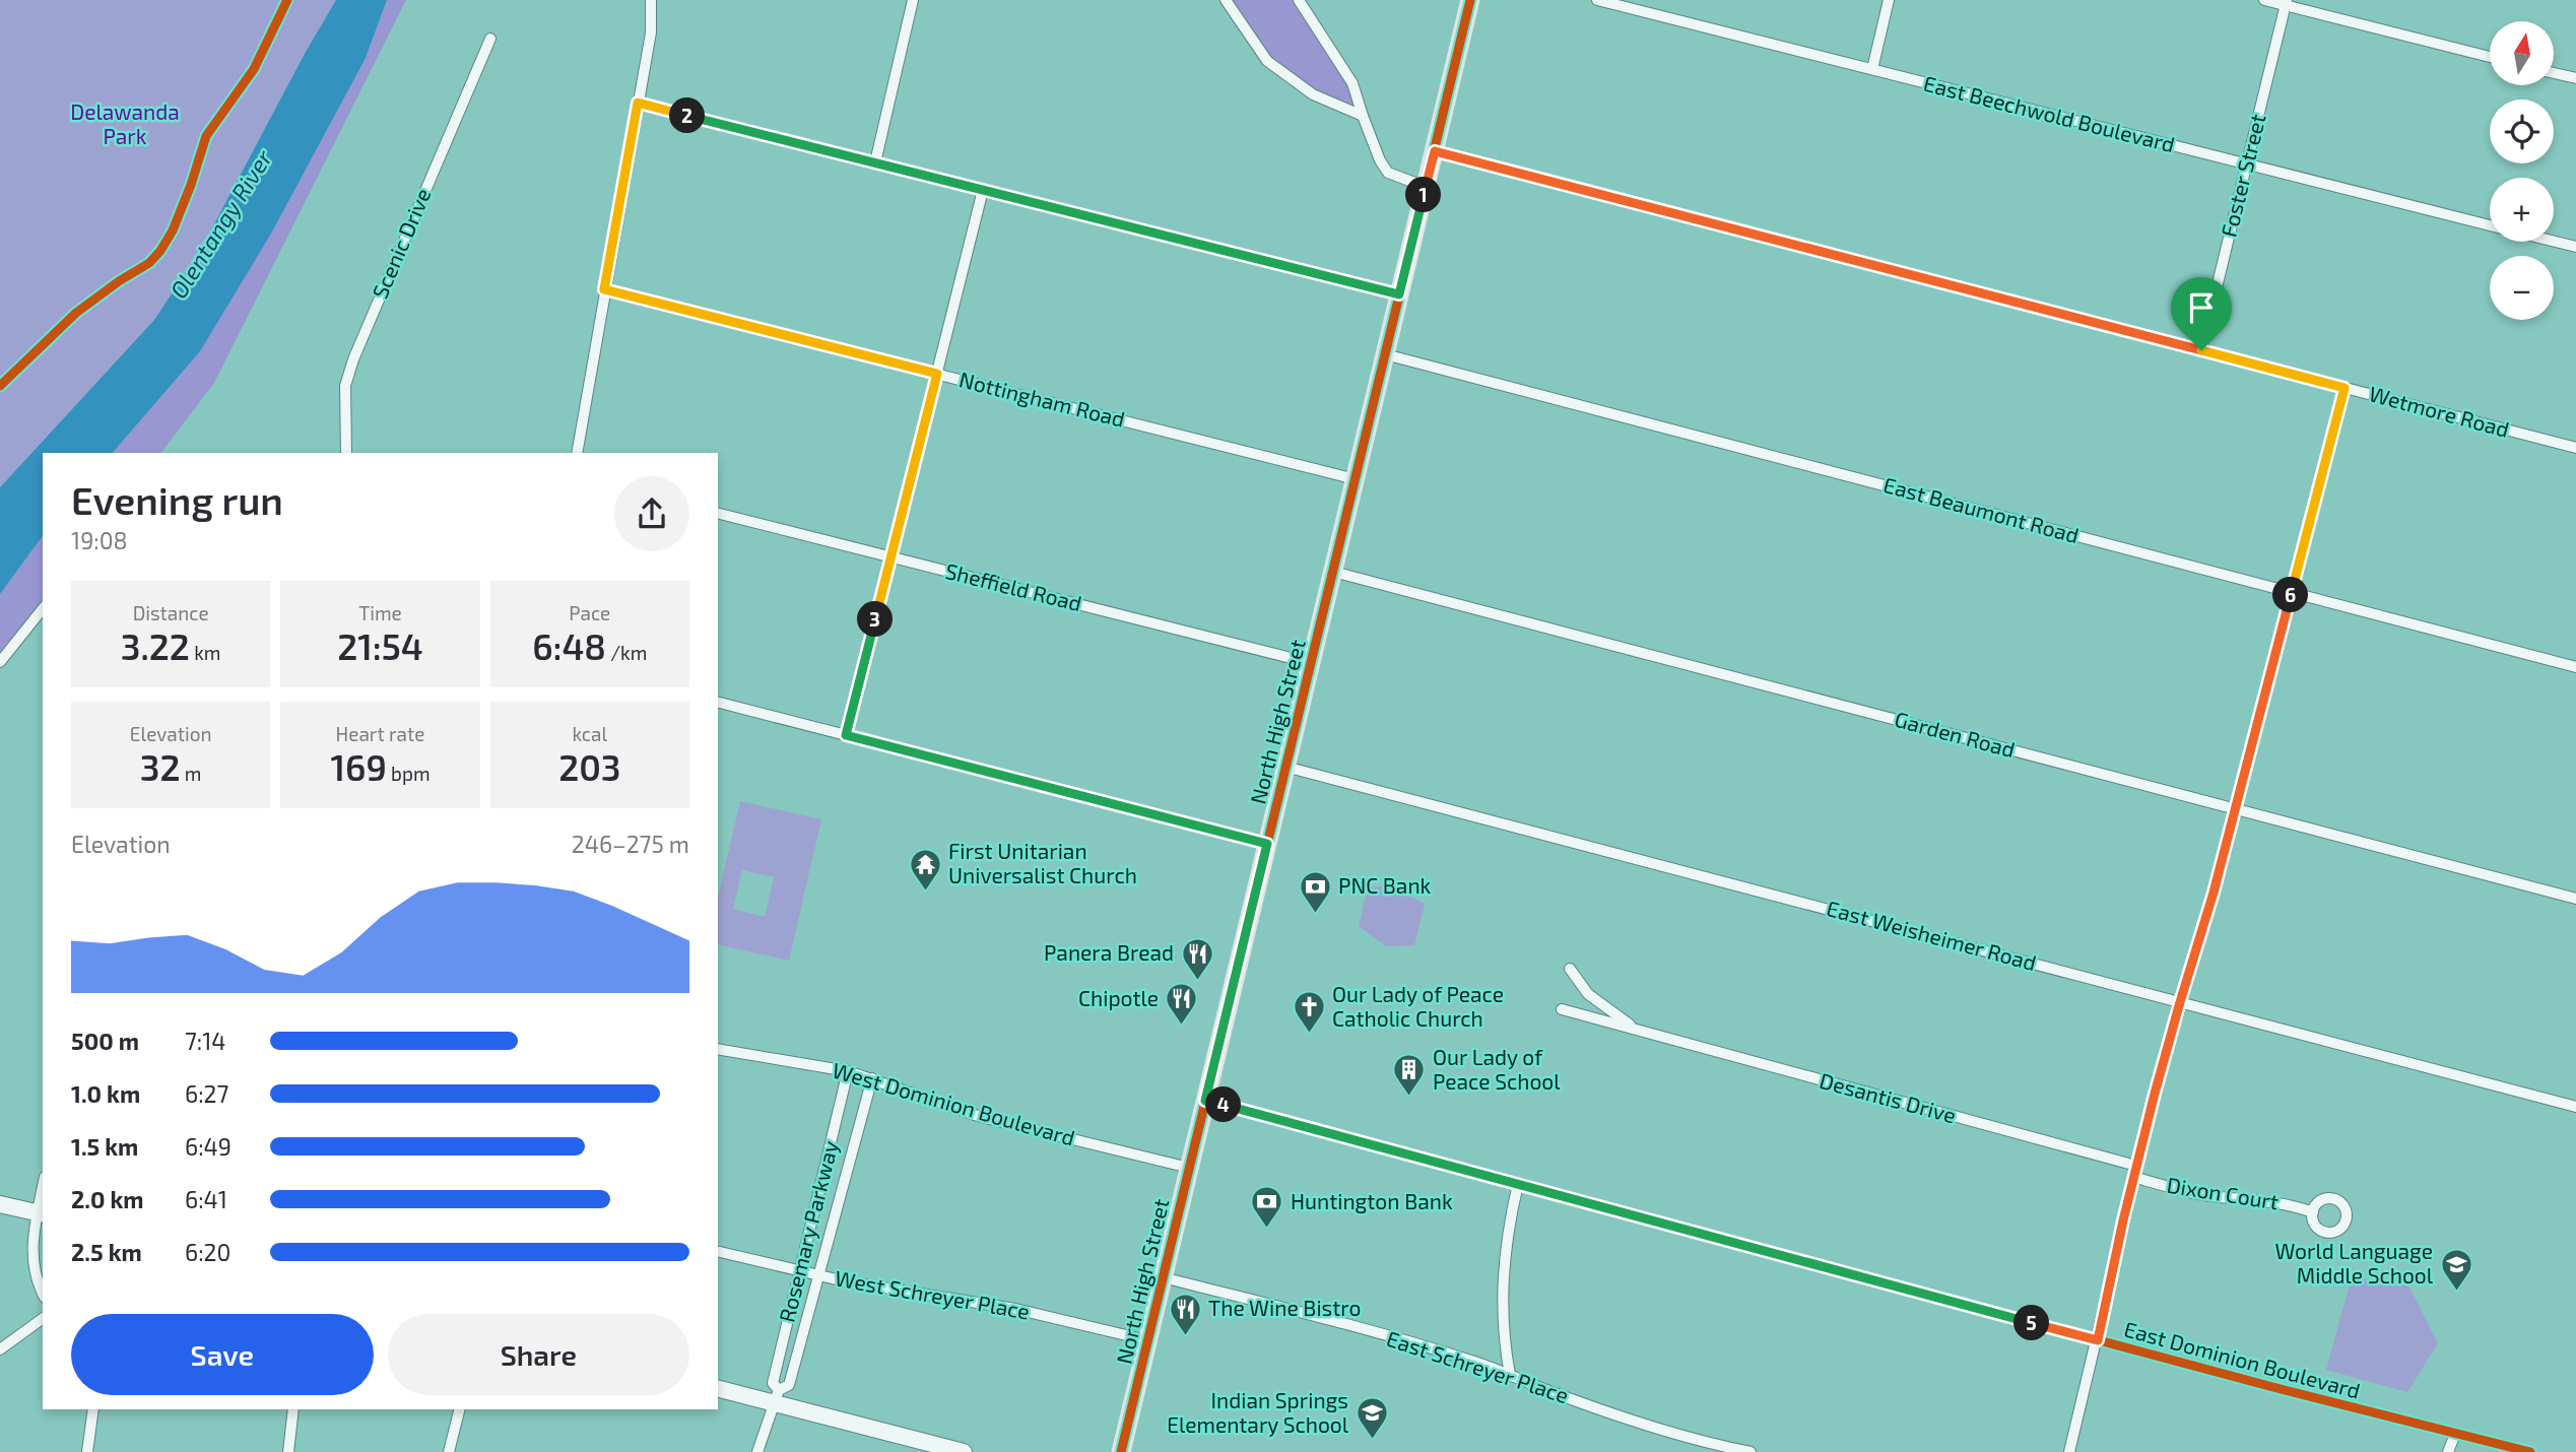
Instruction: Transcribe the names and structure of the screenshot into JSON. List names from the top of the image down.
{
  "streets": {
    "main road": ["North High Street"],
    "street": [
      "East Beechwold Boulevard",
      "Foster Street",
      "Scenic Drive",
      "Nottingham Road",
      "Wetmore Road",
      "East Beaumont Road",
      "Sheffield Road",
      "Garden Road",
      "East Weisheimer Road",
      "Desantis Drive",
      "West Dominion Boulevard",
      "Dixon Court",
      "Rosemary Parkway",
      "West Schreyer Place",
      "East Dominion Boulevard",
      "East Schreyer Place"
    ]
  },
  "crossings": [
    ["East Beechwold Boulevard", "Foster Street"],
    ["Foster Street", "Wetmore Road"],
    ["Nottingham Road", "North High Street"],
    ["Wetmore Road", "North High Street"],
    ["East Beaumont Road", "North High Street"],
    ["Sheffield Road", "North High Street"],
    ["North High Street", "Garden Road"],
    ["North High Street", "East Weisheimer Road"],
    ["North High Street", "West Dominion Boulevard"],
    ["North High Street", "West Schreyer Place"],
    ["North High Street", "East Dominion Boulevard"],
    ["North High Street", "East Schreyer Place"],
    ["Desantis Drive", "Dixon Court"],
    ["West Dominion Boulevard", "Rosemary Parkway"],
    ["Rosemary Parkway", "West Schreyer Place"]
  ],
  "water": ["Olentangy River"],
  "parks": ["Delawanda Park"],
  "places": {
    "temple": ["First Unitarian Universalist Church"],
    "bank": ["PNC Bank", "Huntington Bank"],
    "restaurant": ["Panera Bread", "Chipotle", "The Wine Bistro"],
    "church": ["Our Lady of Peace Catholic Church"],
    "building": ["Our Lady of Peace School"],
    "school or university": ["World Language Middle School", "Indian Springs Elementary School"]
  },
  "north": "top",
  "page": {
    "map_buttons": ["+", "−"],
    "pins": [
      "2",
      "1",
      "6",
      "3",
      "4",
      "5"
    ],
    "heading": ["Evening run", "19:08"],
    "stats": [
      ["Distance", "3.22 km"],
      ["Time", "21:54"],
      ["Pace", "6:48 /km"],
      ["Elevation", "32 m"],
      ["Heart rate", "169 bpm"],
      ["kcal", "203"]
    ],
    "chart": ["Elevation", "246–275 m"],
    "list": [
      {
        "name": "500 m",
        "note": "7:14"
      },
      {
        "name": "1.0 km",
        "note": "6:27"
      },
      {
        "name": "1.5 km",
        "note": "6:49"
      },
      {
        "name": "2.0 km",
        "note": "6:41"
      },
      {
        "name": "2.5 km",
        "note": "6:20"
      }
    ],
    "buttons": ["Save", "Share"]
  }
}
